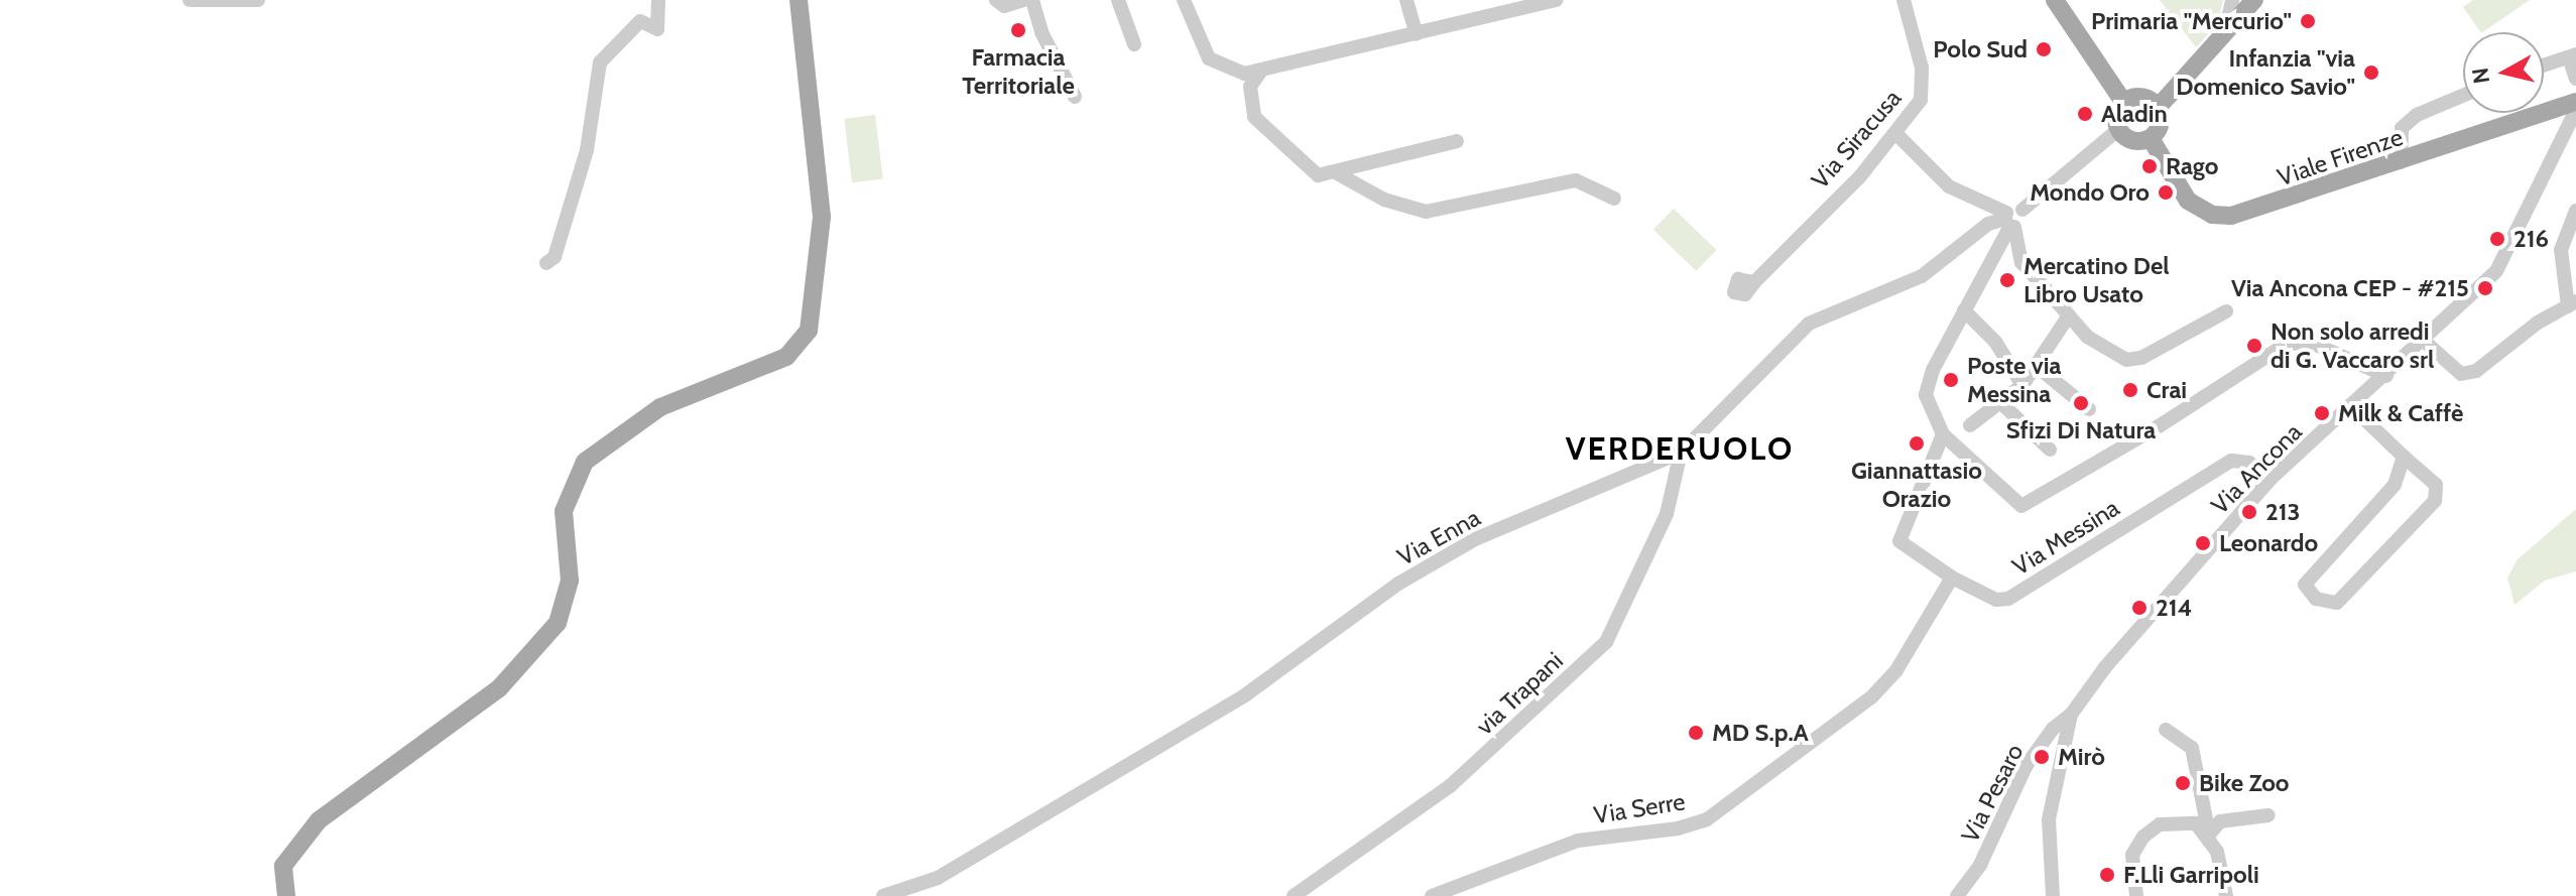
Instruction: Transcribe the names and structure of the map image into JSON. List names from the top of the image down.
{
  "streets": {
    "main road": ["Viale Firenze"],
    "street": [
      "Via Siracusa",
      "Via Ancona",
      "Via Enna",
      "Via Messina",
      "via Trapani",
      "Via Pesaro",
      "Via Serre"
    ]
  },
  "crossings": [
    ["Viale Firenze", "Via Messina"],
    ["Via Ancona", "Via Messina"],
    ["Via Ancona", "Via Pesaro"],
    ["Via Enna", "Via Messina"],
    ["Via Enna", "via Trapani"],
    ["Via Messina", "Via Serre"]
  ],
  "districts": ["VERDERUOLO"],
  "places": [
    "Primaria \"Mercurio\"",
    "Farmacia Territoriale",
    "Polo Sud",
    "Infanzia \"via Domenico Savio\"",
    "Aladin",
    "Rago",
    "Mondo Oro",
    "216",
    "Mercatino Del Libro Usato",
    "Via Ancona CEP - #215",
    "Non solo arredi di G. Vaccaro srl",
    "Poste via Messina",
    "Crai",
    "Sfizi Di Natura",
    "Milk & Caffè",
    "Giannattasio Orazio",
    "213",
    "Leonardo",
    "214",
    "MD S.p.A",
    "Mirò",
    "Bike Zoo",
    "F.Lli Garripoli"
  ],
  "north": "left"
}
